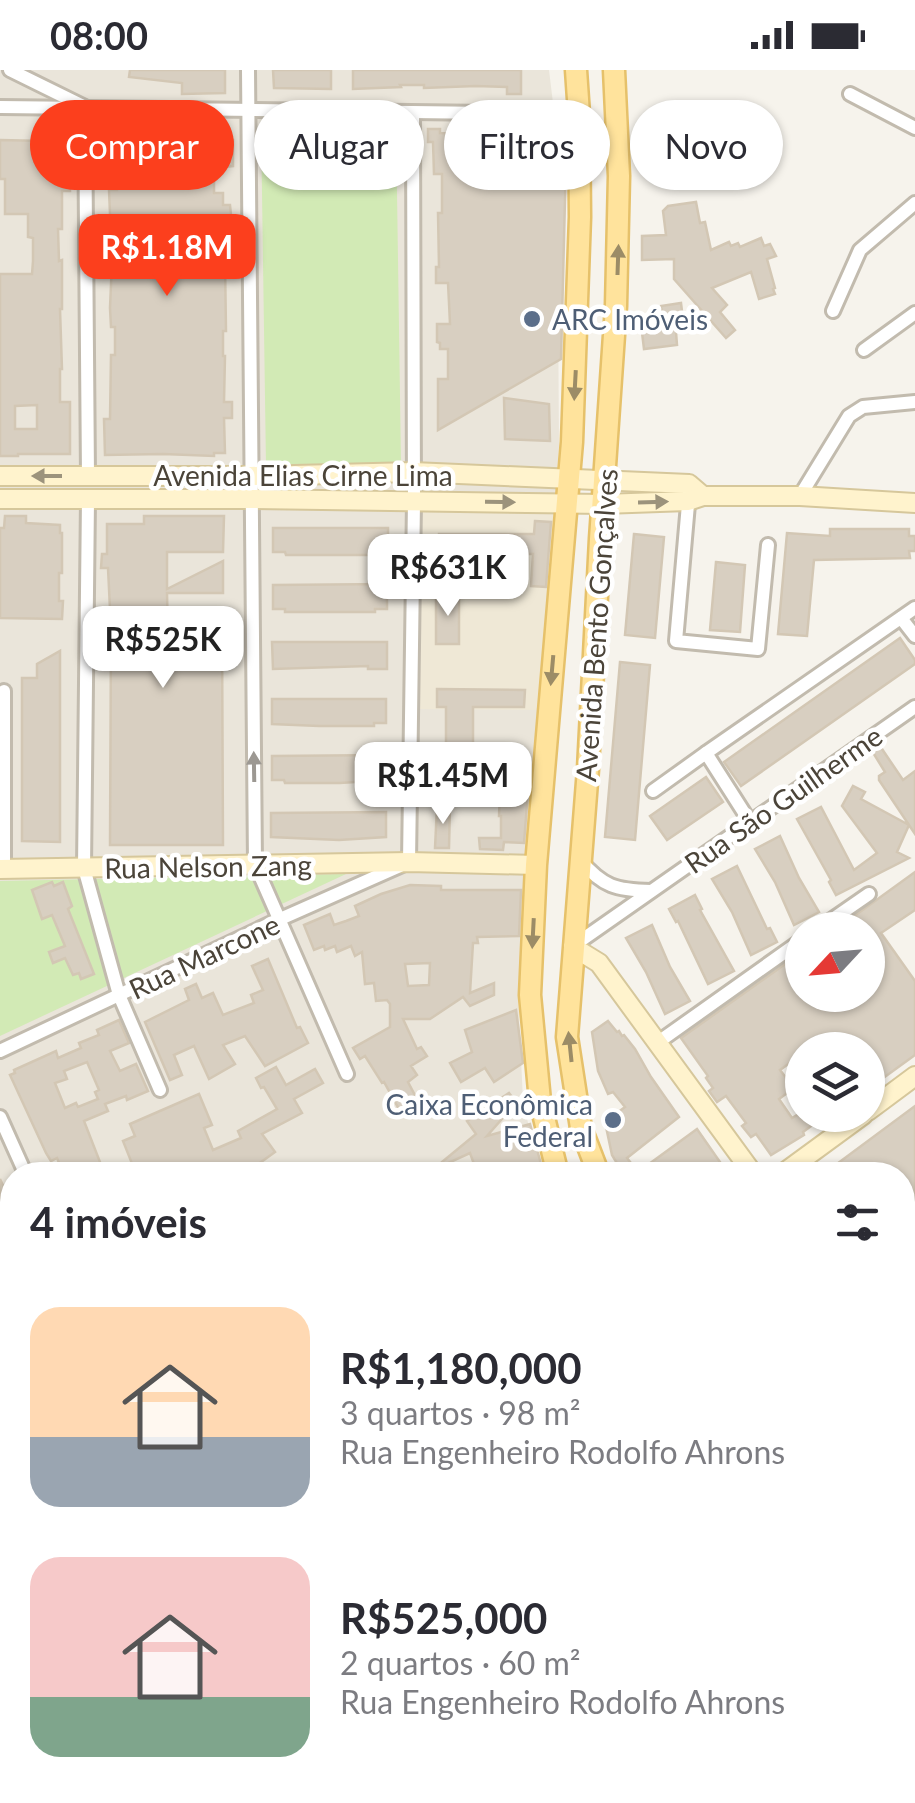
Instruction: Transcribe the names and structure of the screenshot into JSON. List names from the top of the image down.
{
  "streets": {
    "main road": ["Avenida Bento Gonçalves"],
    "street": [
      "Avenida Elias Cirne Lima",
      "Rua São Guilherme",
      "Rua Nelson Zang",
      "Rua Marcone"
    ]
  },
  "crossings": [
    ["Avenida Elias Cirne Lima", "Avenida Bento Gonçalves"],
    ["Avenida Bento Gonçalves", "Rua São Guilherme"],
    ["Avenida Bento Gonçalves", "Rua Nelson Zang"],
    ["Rua Nelson Zang", "Rua Marcone"]
  ],
  "places": ["ARC Imóveis", "Caixa Econômica Federal"],
  "north": "bottom left",
  "page": {
    "status": "08:00",
    "chip": [
      "Comprar",
      "Alugar",
      "Filtros",
      "Novo"
    ],
    "price": [
      "R$1.18M",
      "R$631K",
      "R$525K",
      "R$1.45M"
    ],
    "heading": "4 imóveis",
    "list": [
      {
        "name": "R$1,180,000",
        "note": "3 quartos · 98 m² · Rua Engenheiro Rodolfo Ahrons"
      },
      {
        "name": "R$525,000",
        "note": "2 quartos · 60 m² · Rua Engenheiro Rodolfo Ahrons"
      }
    ]
  }
}
